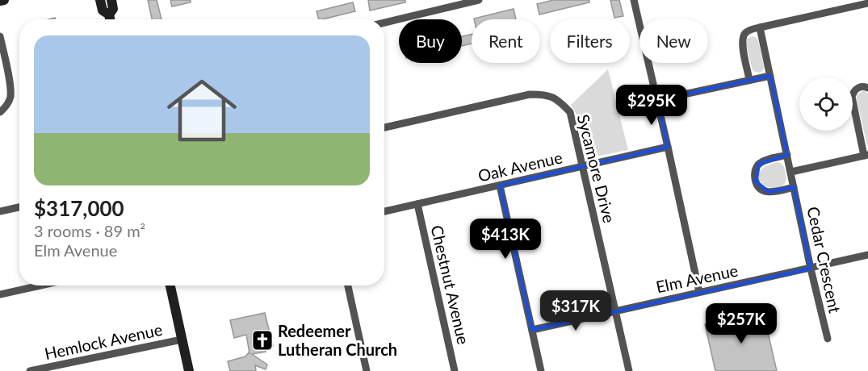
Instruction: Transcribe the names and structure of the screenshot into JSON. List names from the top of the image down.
{
  "streets": {
    "street": [
      "Oak Avenue",
      "Sycamore Drive",
      "Cedar Crescent",
      "Elm Avenue",
      "Chestnut Avenue",
      "Hemlock Avenue"
    ]
  },
  "crossings": [
    ["Oak Avenue", "Sycamore Drive"],
    ["Oak Avenue", "Chestnut Avenue"],
    ["Sycamore Drive", "Elm Avenue"],
    ["Cedar Crescent", "Elm Avenue"]
  ],
  "places": {
    "church": ["Redeemer Lutheran Church"]
  },
  "page": {
    "chip": [
      "Buy",
      "Rent",
      "Filters",
      "New"
    ],
    "list": [
      {
        "name": "$317,000",
        "note": "3 rooms · 89 m² · Elm Avenue"
      }
    ],
    "price": [
      "$295K",
      "$413K",
      "$317K",
      "$257K"
    ]
  }
}
